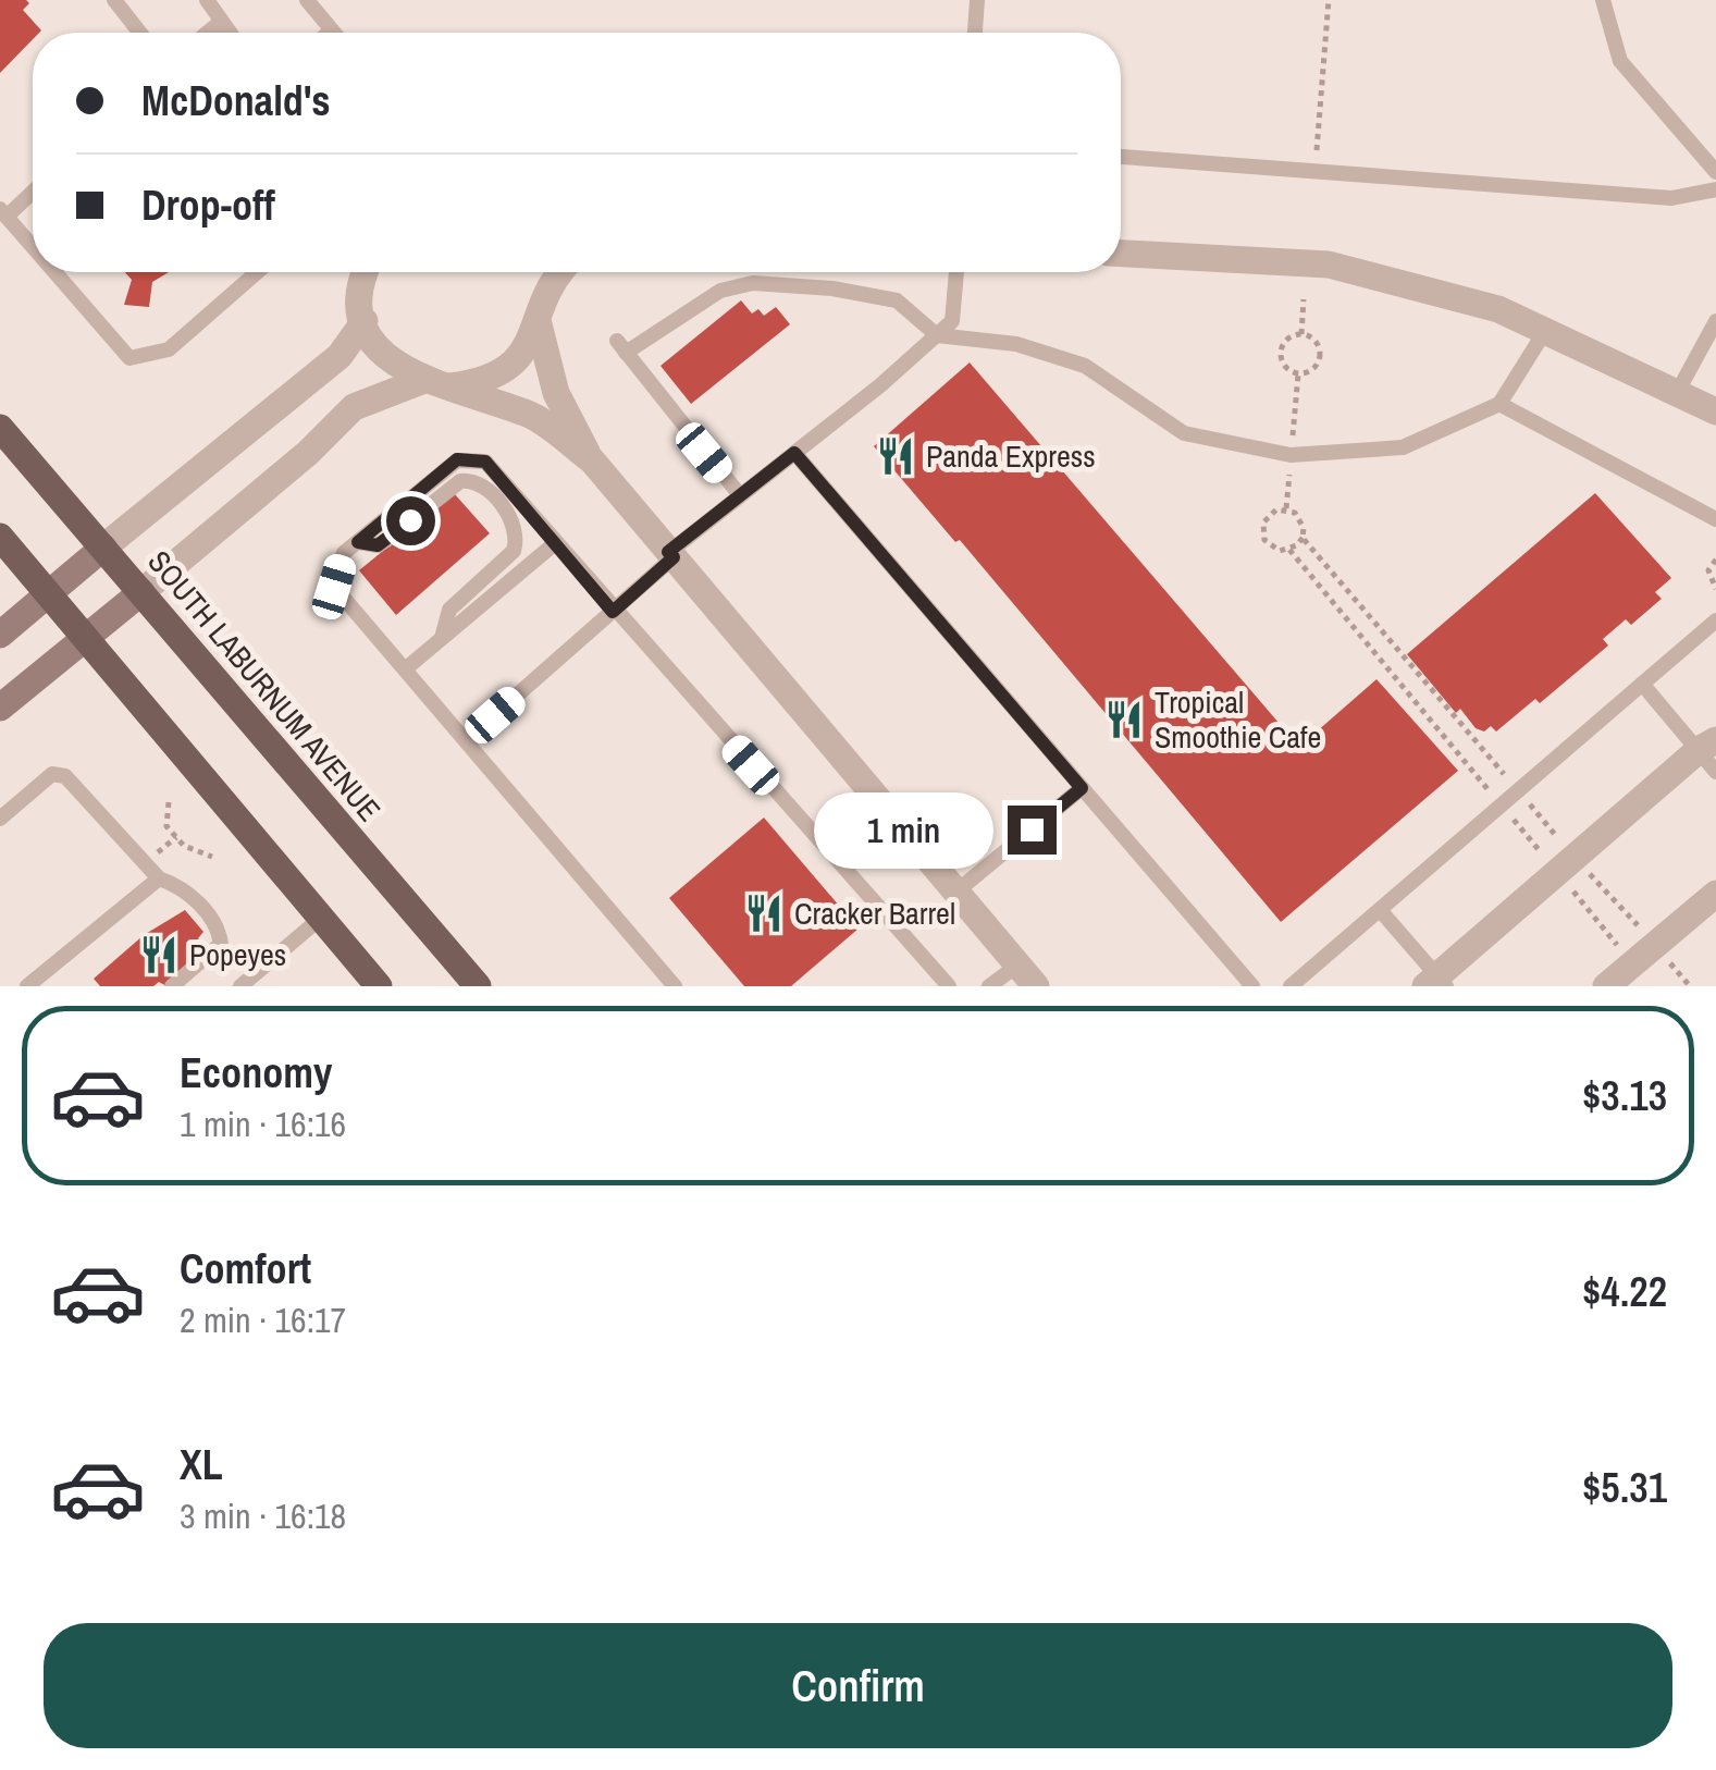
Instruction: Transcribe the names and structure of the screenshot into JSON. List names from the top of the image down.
{
  "streets": {
    "main road": ["SOUTH LABURNUM AVENUE"]
  },
  "places": {
    "restaurant": [
      "Panda Express",
      "Tropical Smoothie Cafe",
      "Cracker Barrel",
      "Popeyes"
    ]
  },
  "page": {
    "banner": ["McDonald's", "Drop-off"],
    "bubble": "1 min",
    "list": [
      {
        "name": "Economy",
        "note": "1 min · 16:16",
        "value": "$3.13"
      },
      {
        "name": "Comfort",
        "note": "2 min · 16:17",
        "value": "$4.22"
      },
      {
        "name": "XL",
        "note": "3 min · 16:18",
        "value": "$5.31"
      }
    ],
    "buttons": "Confirm"
  }
}
